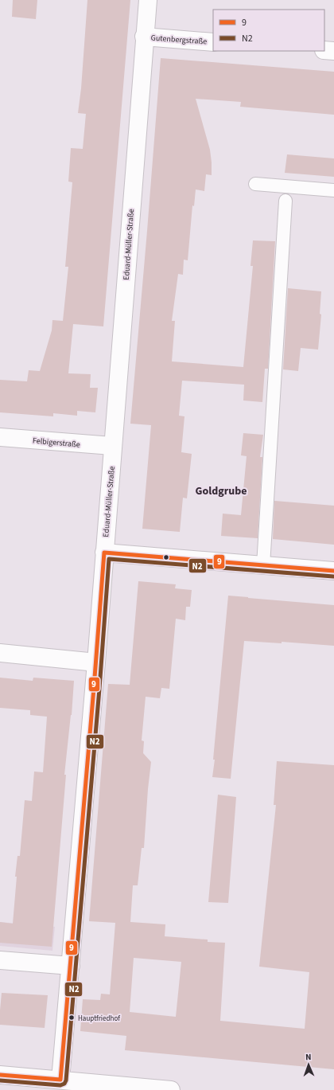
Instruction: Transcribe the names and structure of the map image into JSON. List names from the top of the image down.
{
  "streets": {
    "street": ["Gutenbergstraße", "Eduard-Müller-Straße", "Felbigerstraße"]
  },
  "crossings": [
    ["Gutenbergstraße", "Eduard-Müller-Straße"],
    ["Eduard-Müller-Straße", "Felbigerstraße"]
  ],
  "districts": ["Goldgrube"],
  "places": ["Hauptfriedhof"],
  "lines": ["transit line 9", "transit line N2"],
  "legend": ["9", "N2"],
  "north": "top"
}
